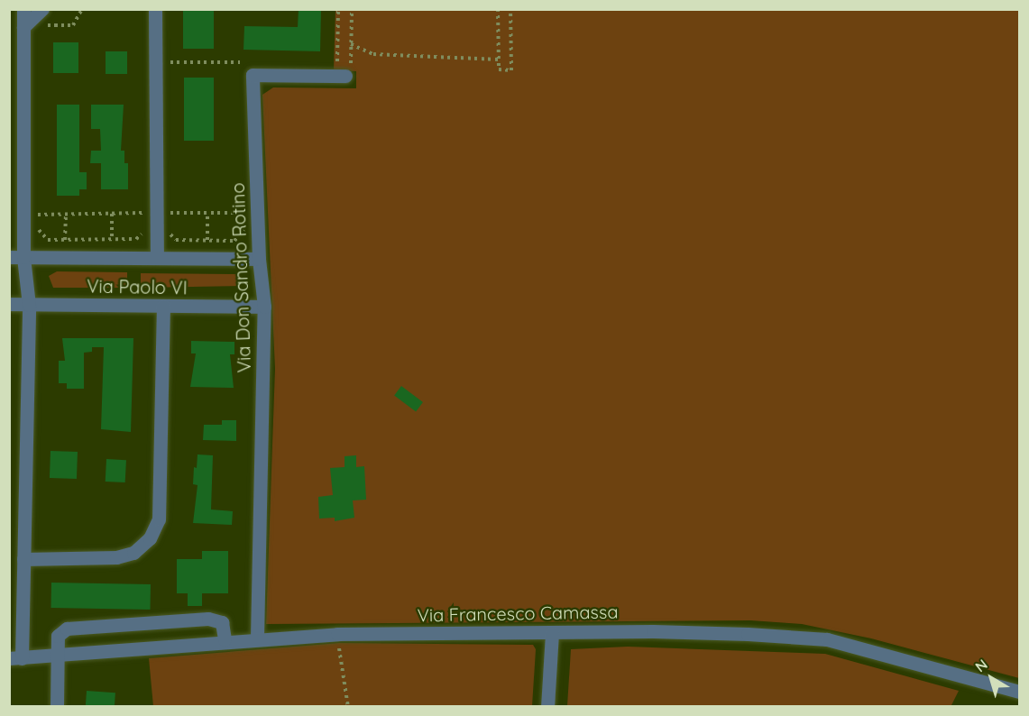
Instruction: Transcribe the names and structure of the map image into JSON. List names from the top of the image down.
{
  "streets": {
    "street": ["Via Don Sandro Rotino", "Via Paolo VI", "Via Francesco Camassa"]
  },
  "crossings": [
    ["Via Don Sandro Rotino", "Via Paolo VI"],
    ["Via Don Sandro Rotino", "Via Francesco Camassa"]
  ],
  "north": "top left"
}
